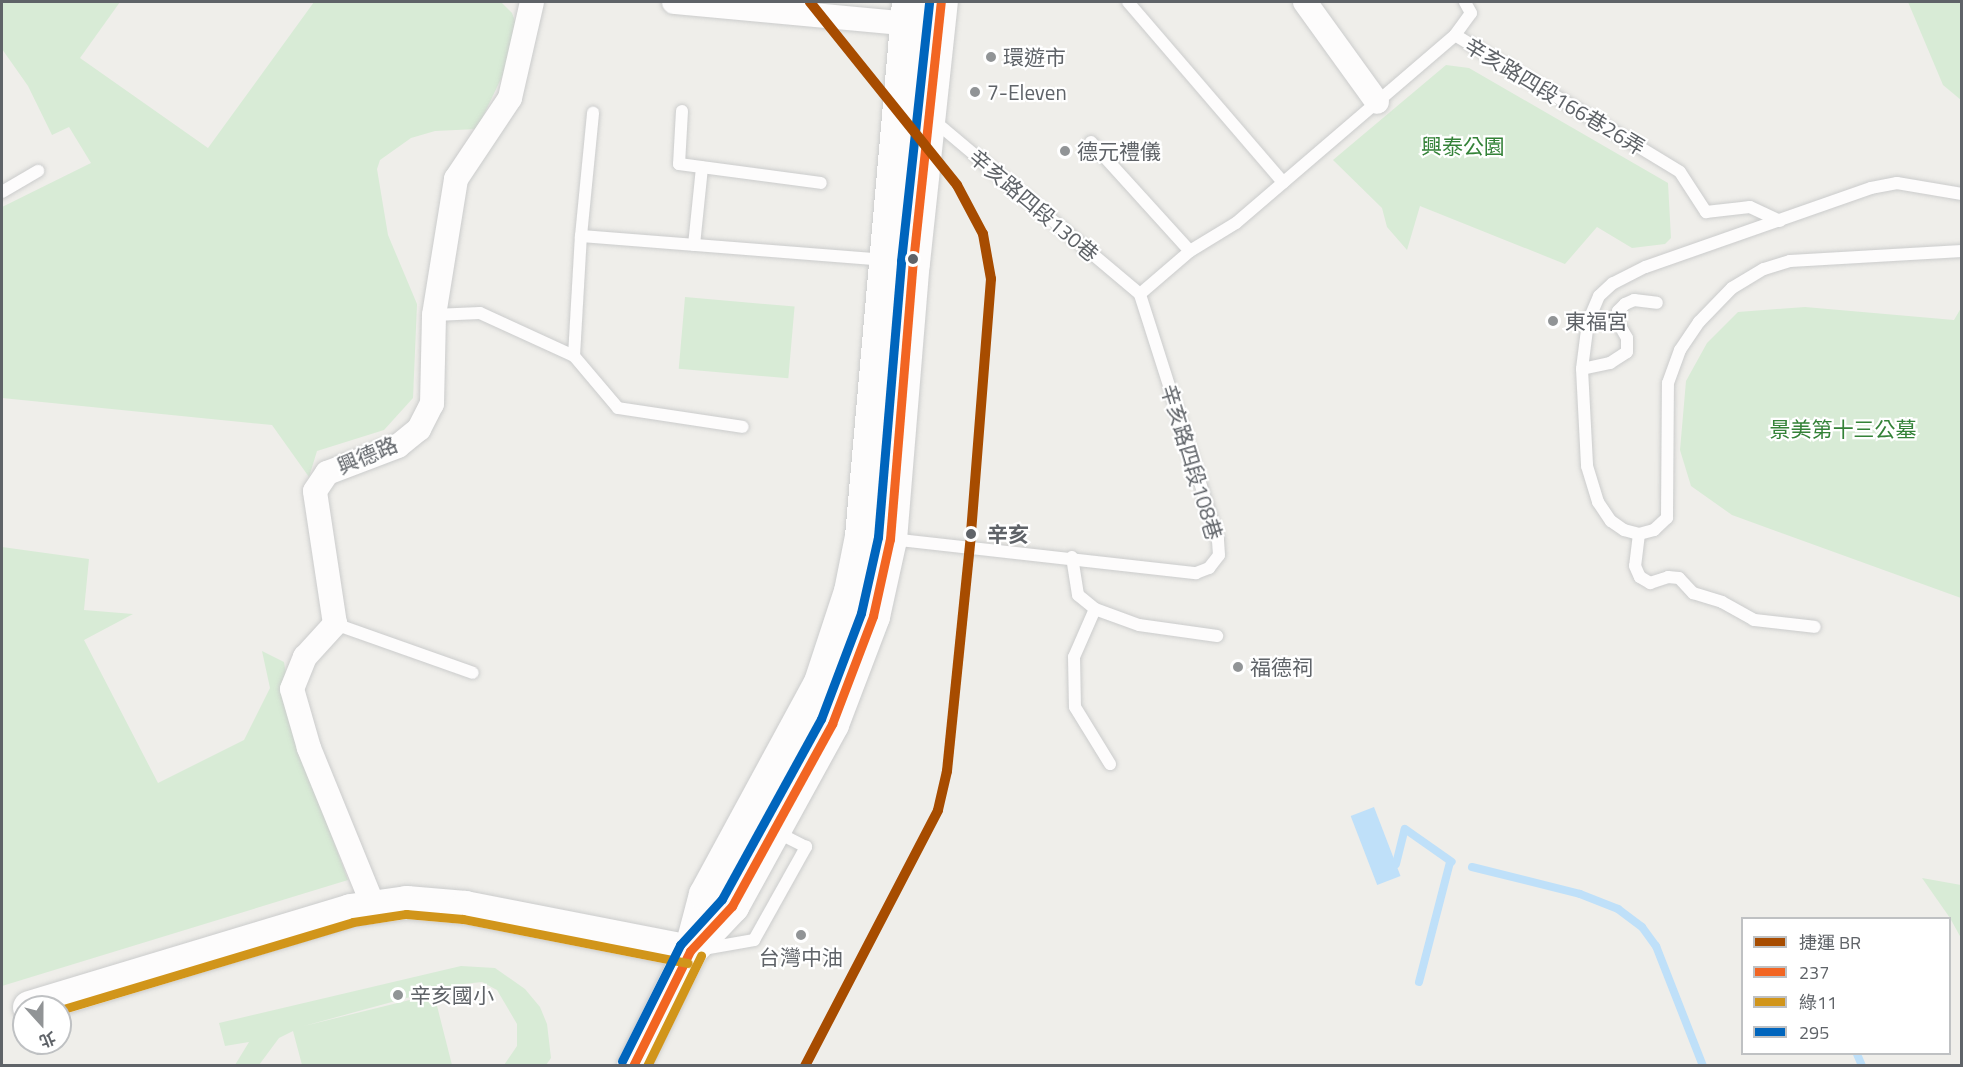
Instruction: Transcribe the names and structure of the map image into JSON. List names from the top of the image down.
{
  "streets": {
    "street": ["興德路"],
    "lane": ["辛亥路四段166巷26弄", "辛亥路四段130巷", "辛亥路四段108巷"]
  },
  "crossings": [
    ["辛亥路四段166巷26弄", "辛亥路四段130巷"],
    ["辛亥路四段166巷26弄", "辛亥路四段108巷"],
    ["辛亥路四段130巷", "辛亥路四段108巷"]
  ],
  "parks": ["興泰公園", "景美第十三公墓"],
  "places": [
    "環遊市",
    "7-Eleven",
    "德元禮儀",
    "東福宮",
    "辛亥",
    "福德祠",
    "台灣中油",
    "辛亥國小"
  ],
  "lines": [
    "metro line BR",
    "transit line 237",
    "transit line 295",
    "transit line 綠11"
  ],
  "legend": [
    "捷運 BR",
    "237",
    "綠11",
    "295"
  ],
  "north": "bottom"
}
